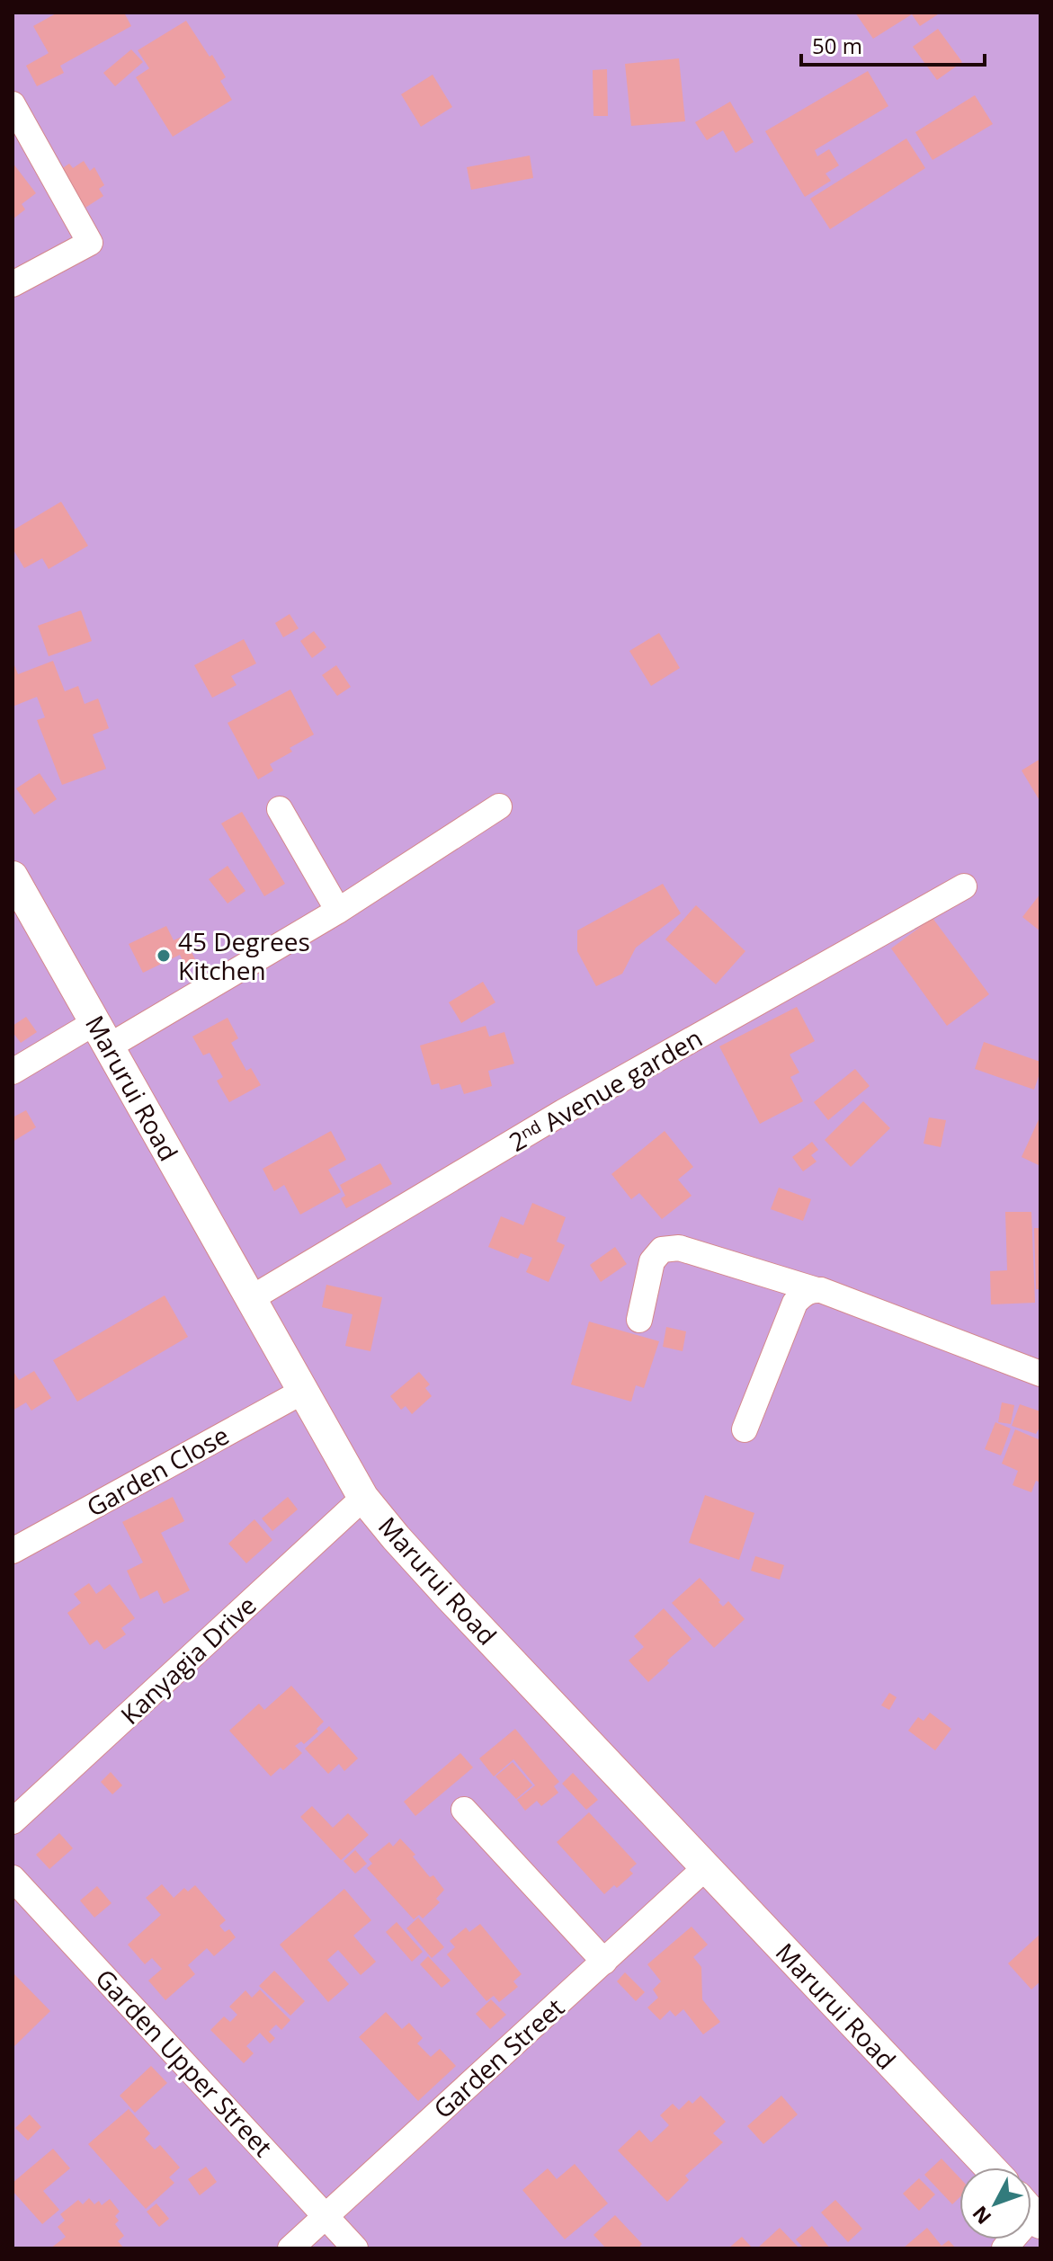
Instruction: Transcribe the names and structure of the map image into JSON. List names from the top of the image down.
{
  "streets": {
    "street": [
      "Marurui Road",
      "2ⁿᵈ Avenue garden",
      "Garden Close",
      "Kanyagia Drive",
      "Garden Street",
      "Garden Upper Street"
    ]
  },
  "crossings": [
    ["Marurui Road", "2ⁿᵈ Avenue garden"],
    ["Marurui Road", "Garden Close"],
    ["Marurui Road", "Kanyagia Drive"],
    ["Marurui Road", "Garden Street"],
    ["Garden Street", "Garden Upper Street"]
  ],
  "places": ["45 Degrees Kitchen"],
  "scale_bar": "50 m",
  "north": "bottom left"
}
